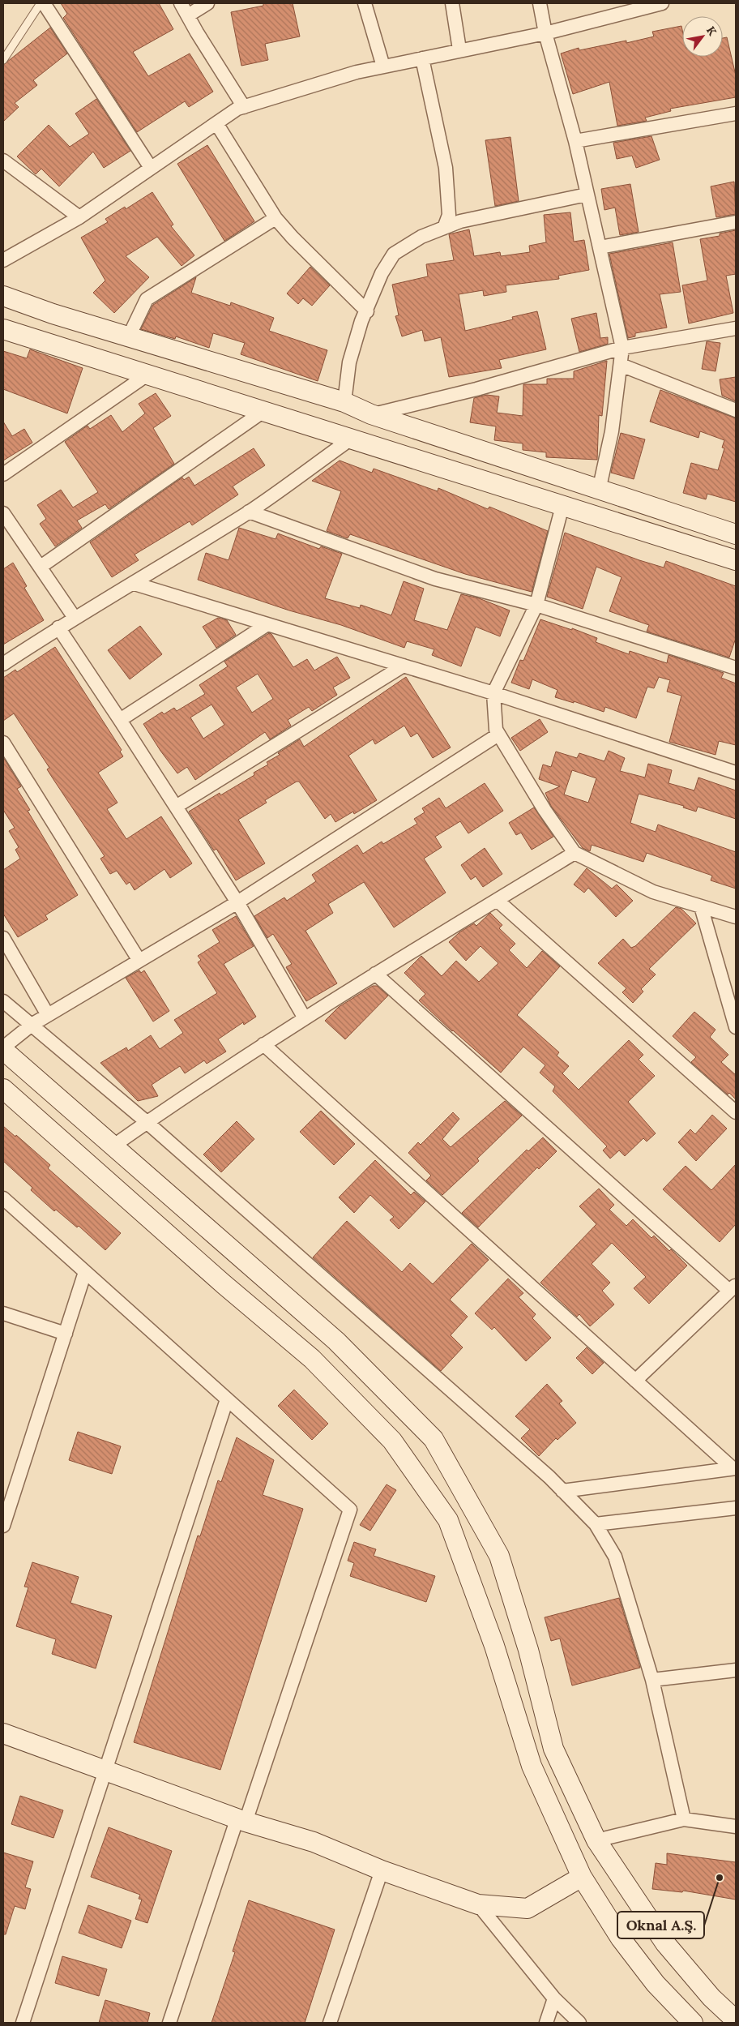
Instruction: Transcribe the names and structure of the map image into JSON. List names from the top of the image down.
{
  "places": ["Oknal A.Ş."],
  "north": "top right"
}
